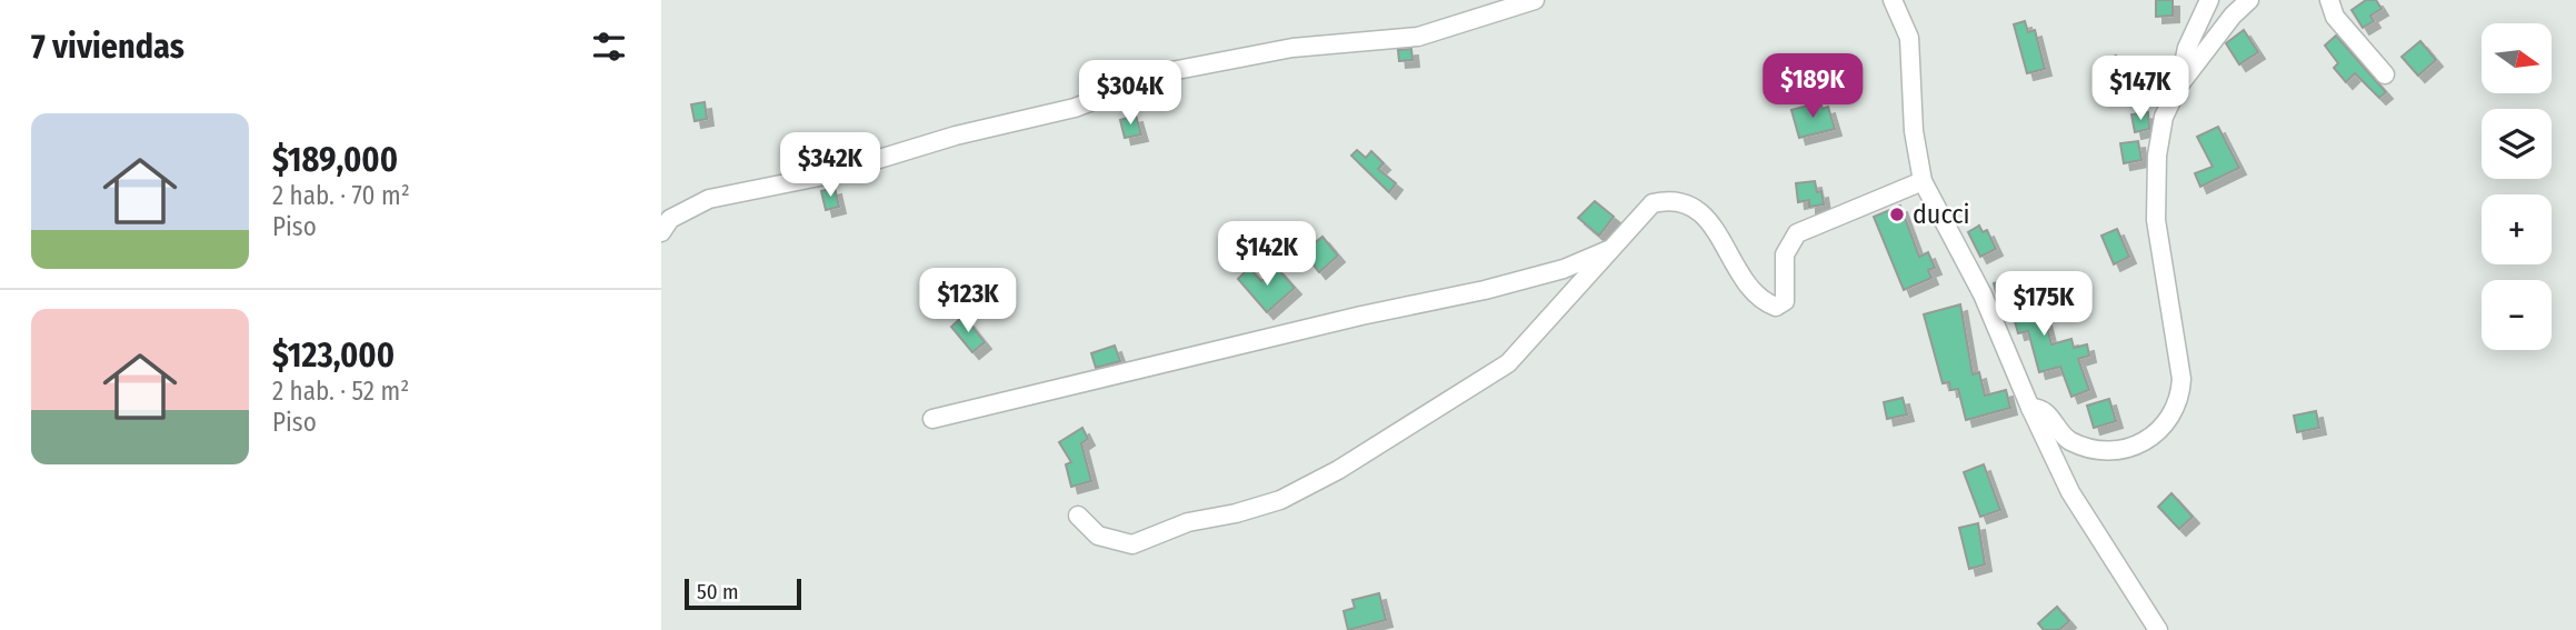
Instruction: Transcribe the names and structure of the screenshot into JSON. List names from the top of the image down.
{
  "places": ["ducci"],
  "scale_bar": "50 m",
  "north": "right",
  "page": {
    "heading": "7 viviendas",
    "map_buttons": ["+", "−"],
    "price": [
      "$189K",
      "$147K",
      "$304K",
      "$342K",
      "$142K",
      "$123K",
      "$175K"
    ],
    "list": [
      {
        "name": "$189,000",
        "note": "2 hab. · 70 m² · Piso"
      },
      {
        "name": "$123,000",
        "note": "2 hab. · 52 m² · Piso"
      }
    ],
    "scale": "50 m"
  }
}
